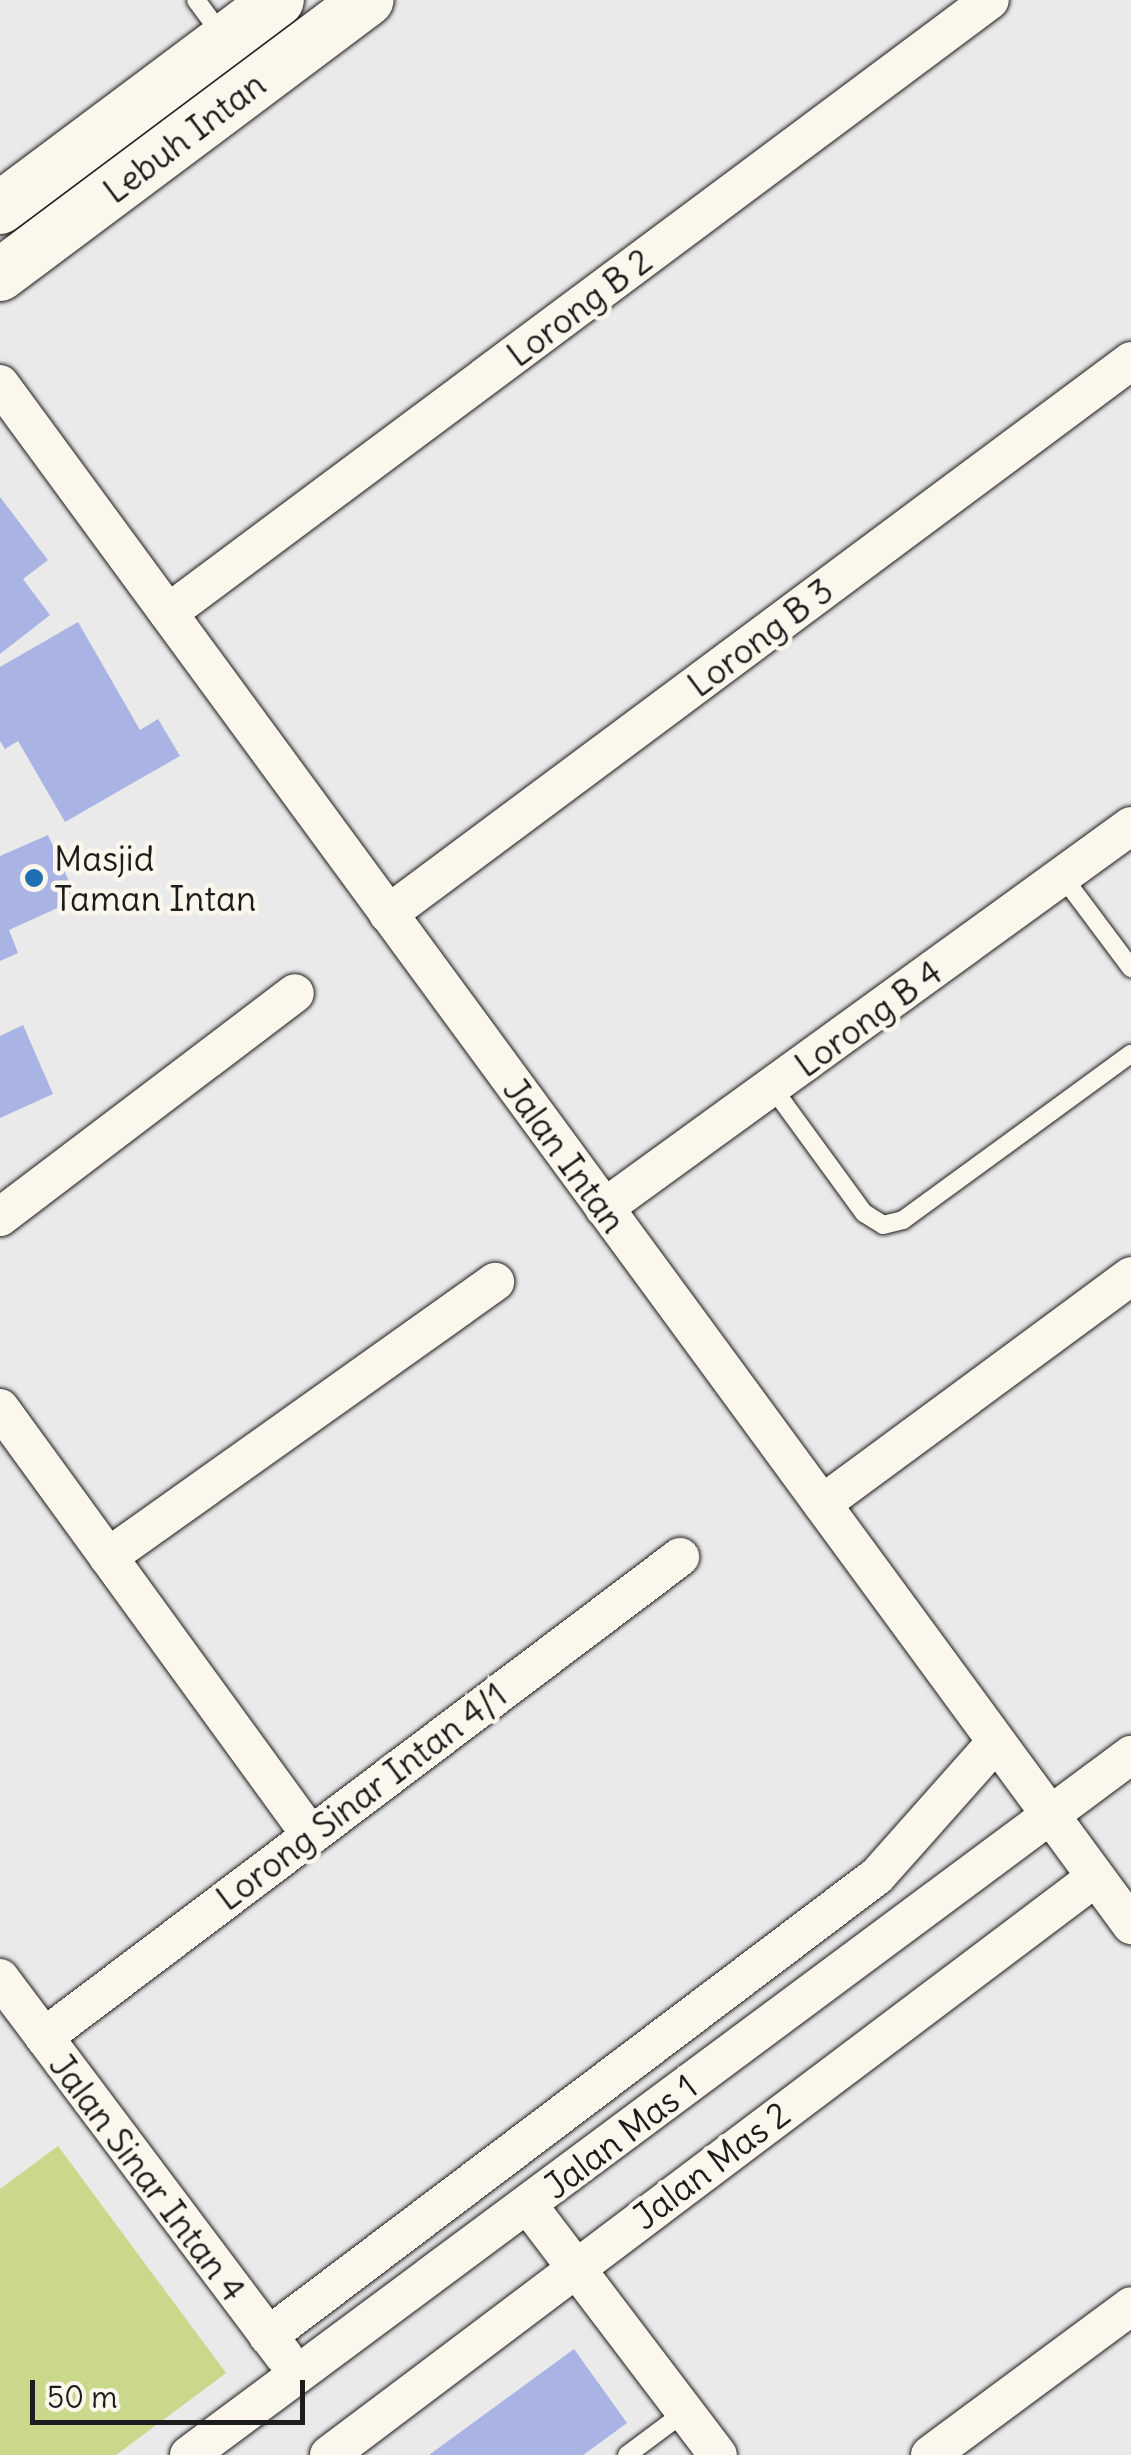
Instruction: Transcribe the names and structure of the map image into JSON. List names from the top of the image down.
{
  "streets": {
    "main road": ["Lebuh Intan"],
    "street": [
      "Lorong B 2",
      "Lorong B 3",
      "Lorong B 4",
      "Jalan Intan",
      "Lorong Sinar Intan 4/1",
      "Jalan Mas 1",
      "Jalan Mas 2",
      "Jalan Sinar Intan 4"
    ]
  },
  "crossings": [
    ["Lorong B 2", "Jalan Intan"],
    ["Lorong B 3", "Jalan Intan"],
    ["Lorong B 4", "Jalan Intan"],
    ["Jalan Intan", "Jalan Mas 1"],
    ["Jalan Intan", "Jalan Mas 2"],
    ["Lorong Sinar Intan 4/1", "Jalan Sinar Intan 4"],
    ["Jalan Mas 1", "Jalan Sinar Intan 4"]
  ],
  "places": ["Masjid Taman Intan"],
  "scale_bar": "50 m"
}
